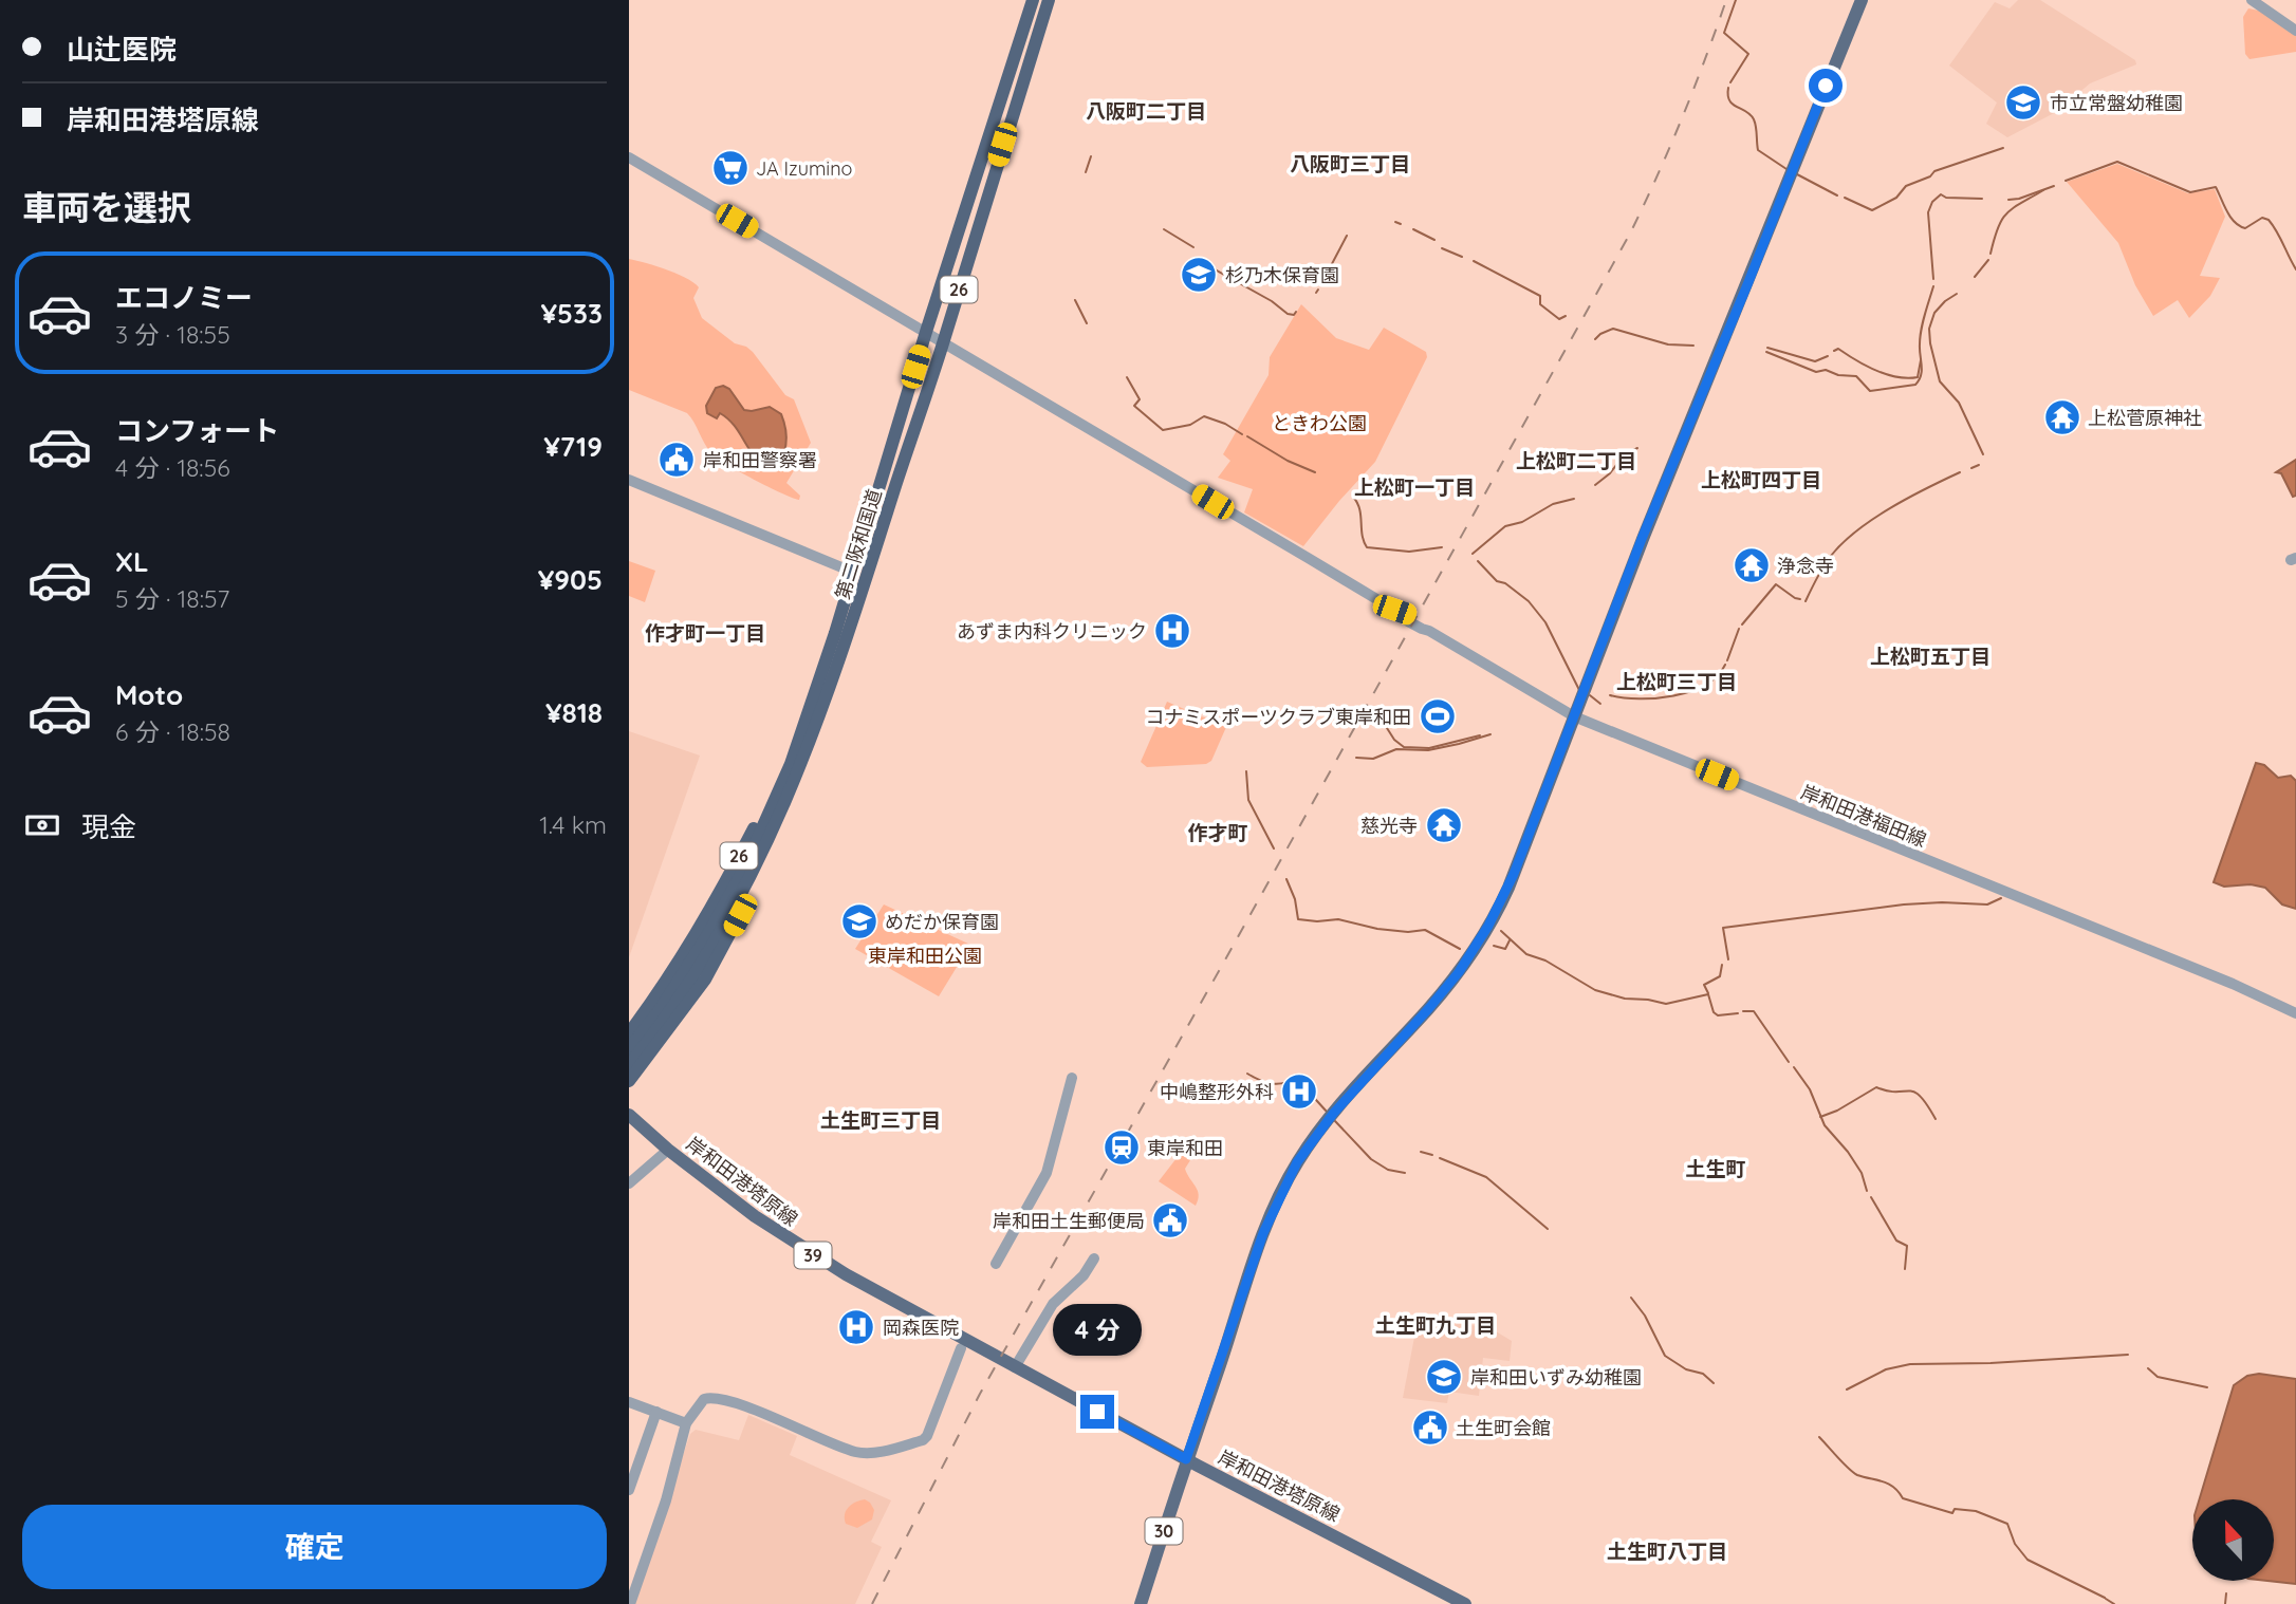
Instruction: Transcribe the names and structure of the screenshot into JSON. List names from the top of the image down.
{
  "streets": {
    "highway": ["26", "第二阪和国道"],
    "main road": ["岸和田港塔原線", "39", "30"],
    "street": ["岸和田港福田線"]
  },
  "crossings": [
    ["26", "第二阪和国道"],
    ["第二阪和国道", "岸和田港福田線"],
    ["岸和田港福田線", "30"],
    ["岸和田港塔原線", "30"]
  ],
  "districts": [
    "八阪町二丁目",
    "八阪町三丁目",
    "上松町二丁目",
    "上松町四丁目",
    "上松町一丁目",
    "作才町一丁目",
    "上松町五丁目",
    "上松町三丁目",
    "作才町",
    "土生町三丁目",
    "土生町",
    "土生町九丁目",
    "土生町八丁目"
  ],
  "parks": ["ときわ公園", "東岸和田公園"],
  "places": {
    "school or university": [
      "市立常盤幼稚園",
      "杉乃木保育園",
      "めだか保育園",
      "岸和田いずみ幼稚園"
    ],
    "supermarket": ["JA Izumino"],
    "temple": ["上松菅原神社", "浄念寺", "慈光寺"],
    "public building": ["岸和田警察署", "岸和田土生郵便局", "土生町会館"],
    "hospital": ["あずま内科クリニック", "中嶋整形外科", "岡森医院"],
    "sports": ["コナミスポーツクラブ東岸和田"],
    "station": ["東岸和田"]
  },
  "north": "top",
  "page": {
    "banner": ["山辻医院", "岸和田港塔原線"],
    "heading": "車両を選択",
    "list": [
      {
        "name": "エコノミー",
        "note": "3 分 · 18:55",
        "value": "¥533"
      },
      {
        "name": "コンフォート",
        "note": "4 分 · 18:56",
        "value": "¥719"
      },
      {
        "name": "XL",
        "note": "5 分 · 18:57",
        "value": "¥905"
      },
      {
        "name": "Moto",
        "note": "6 分 · 18:58",
        "value": "¥818"
      }
    ],
    "pay": ["現金", "1.4 km"],
    "bubble": "4 分",
    "buttons": "確定"
  }
}
